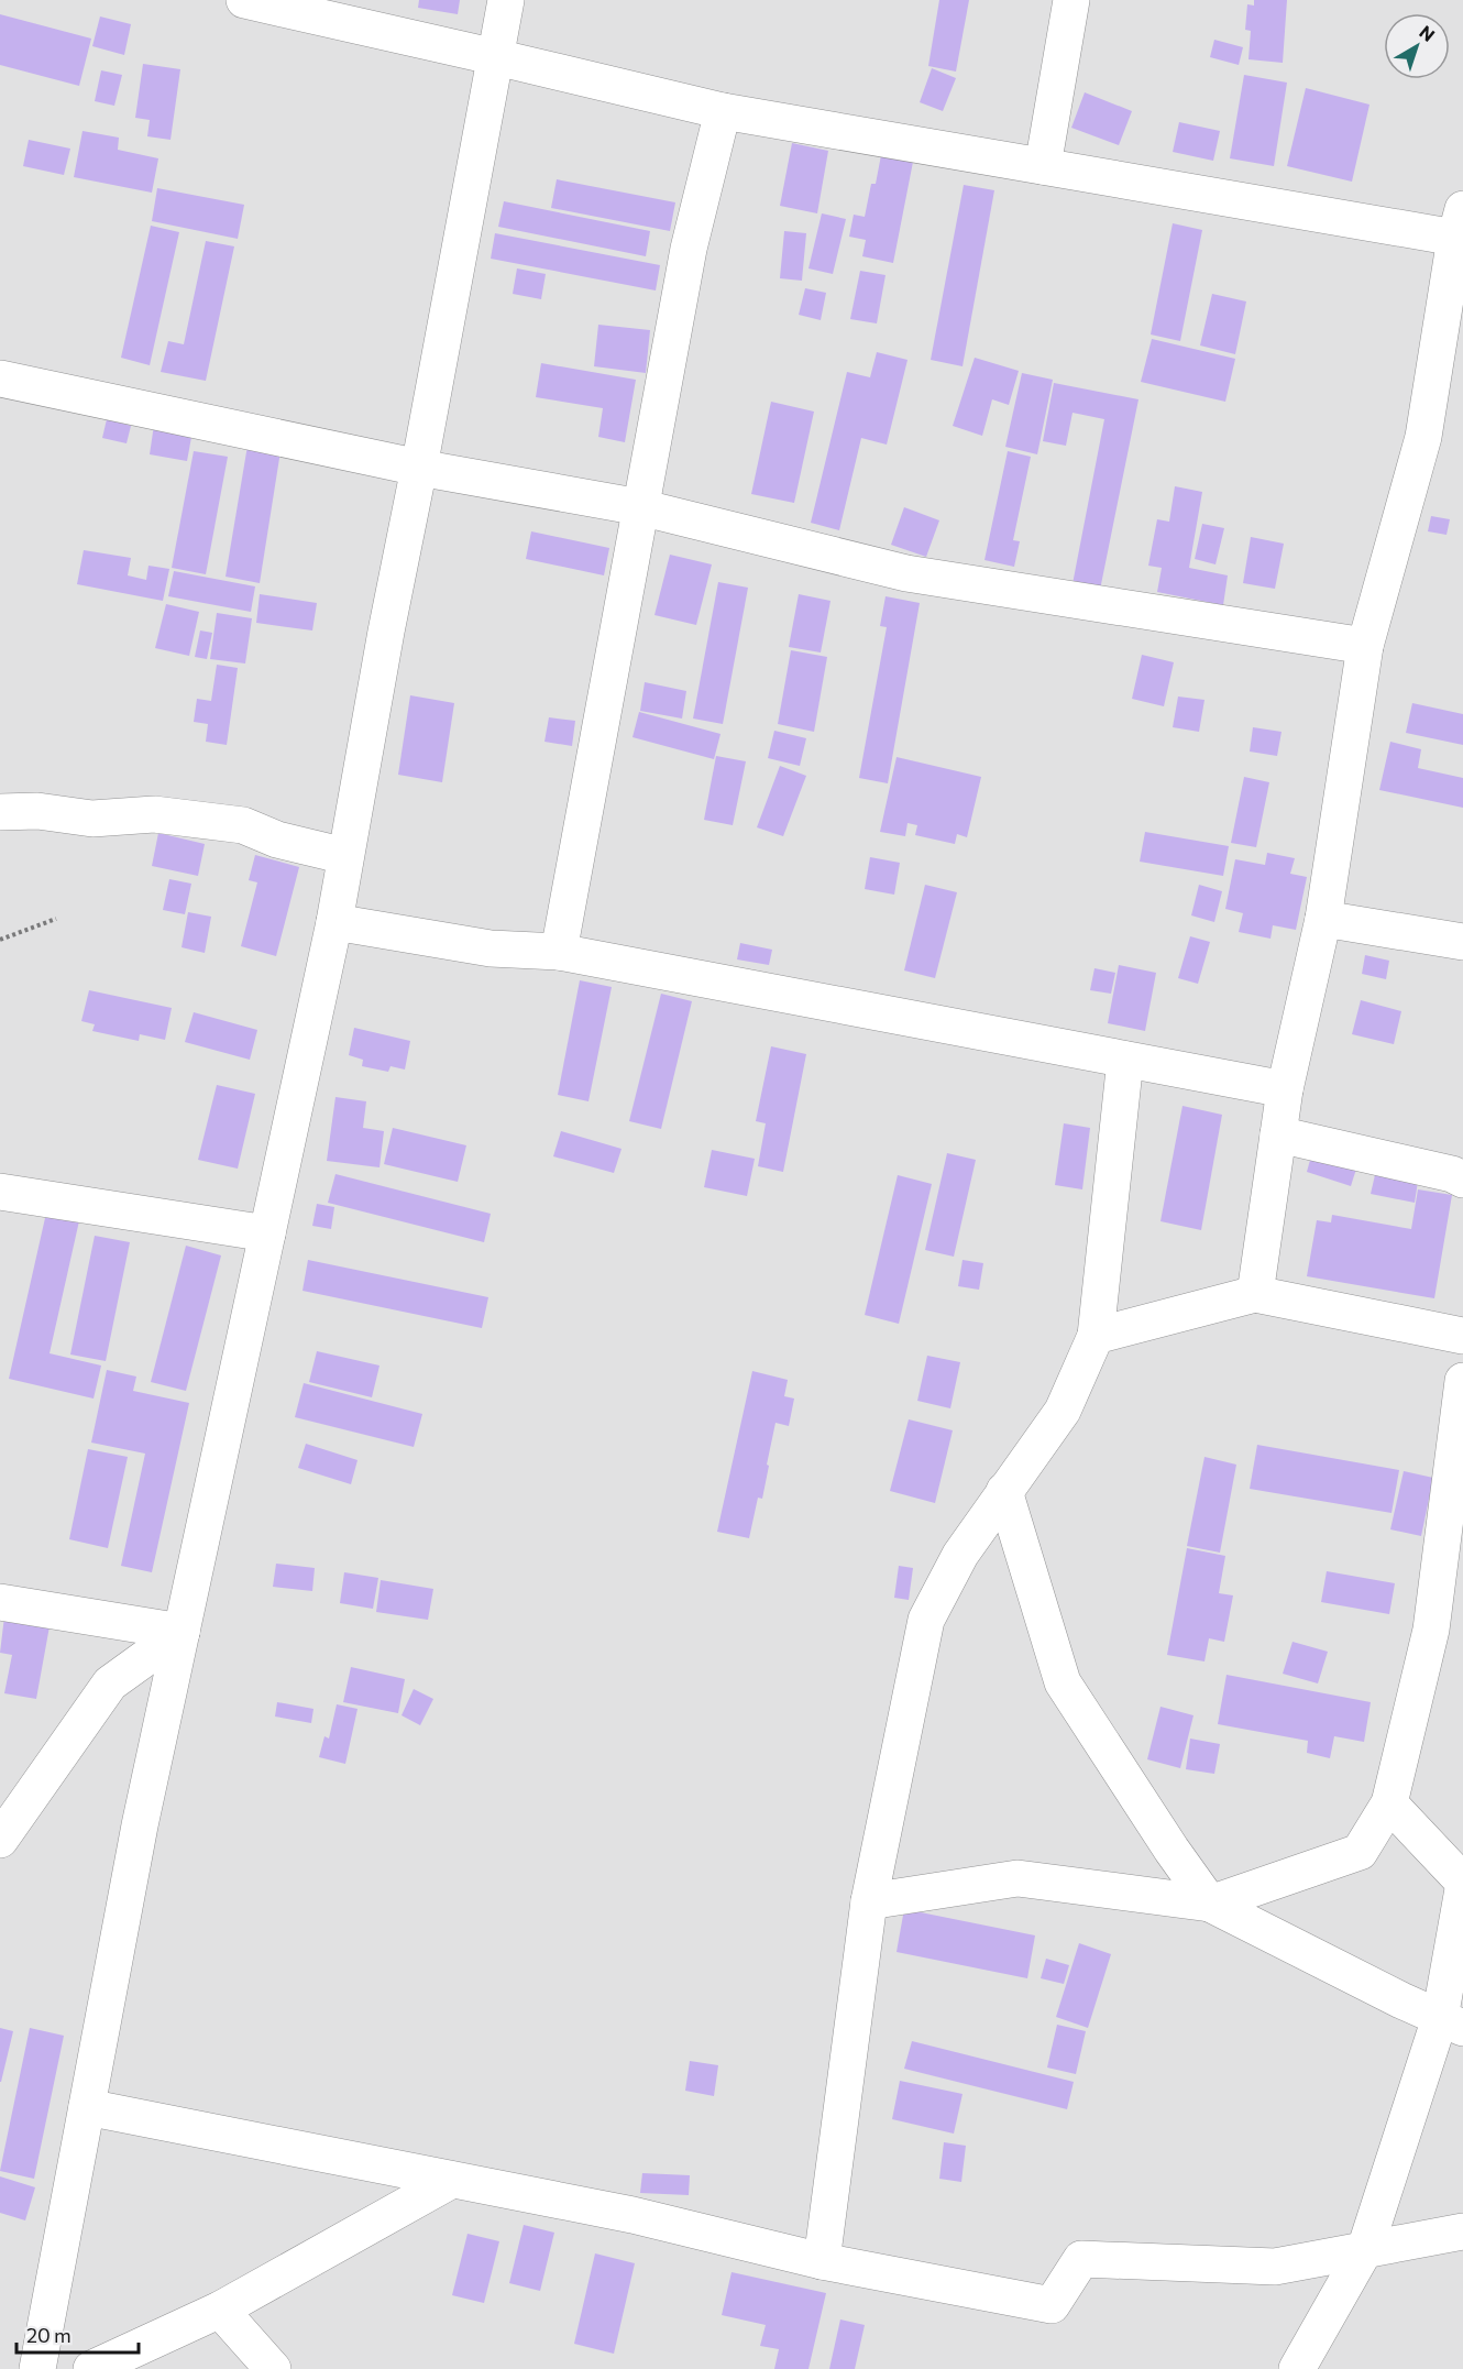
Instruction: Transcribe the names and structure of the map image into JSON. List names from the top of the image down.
{
  "scale_bar": "20 m",
  "north": "top right"
}
